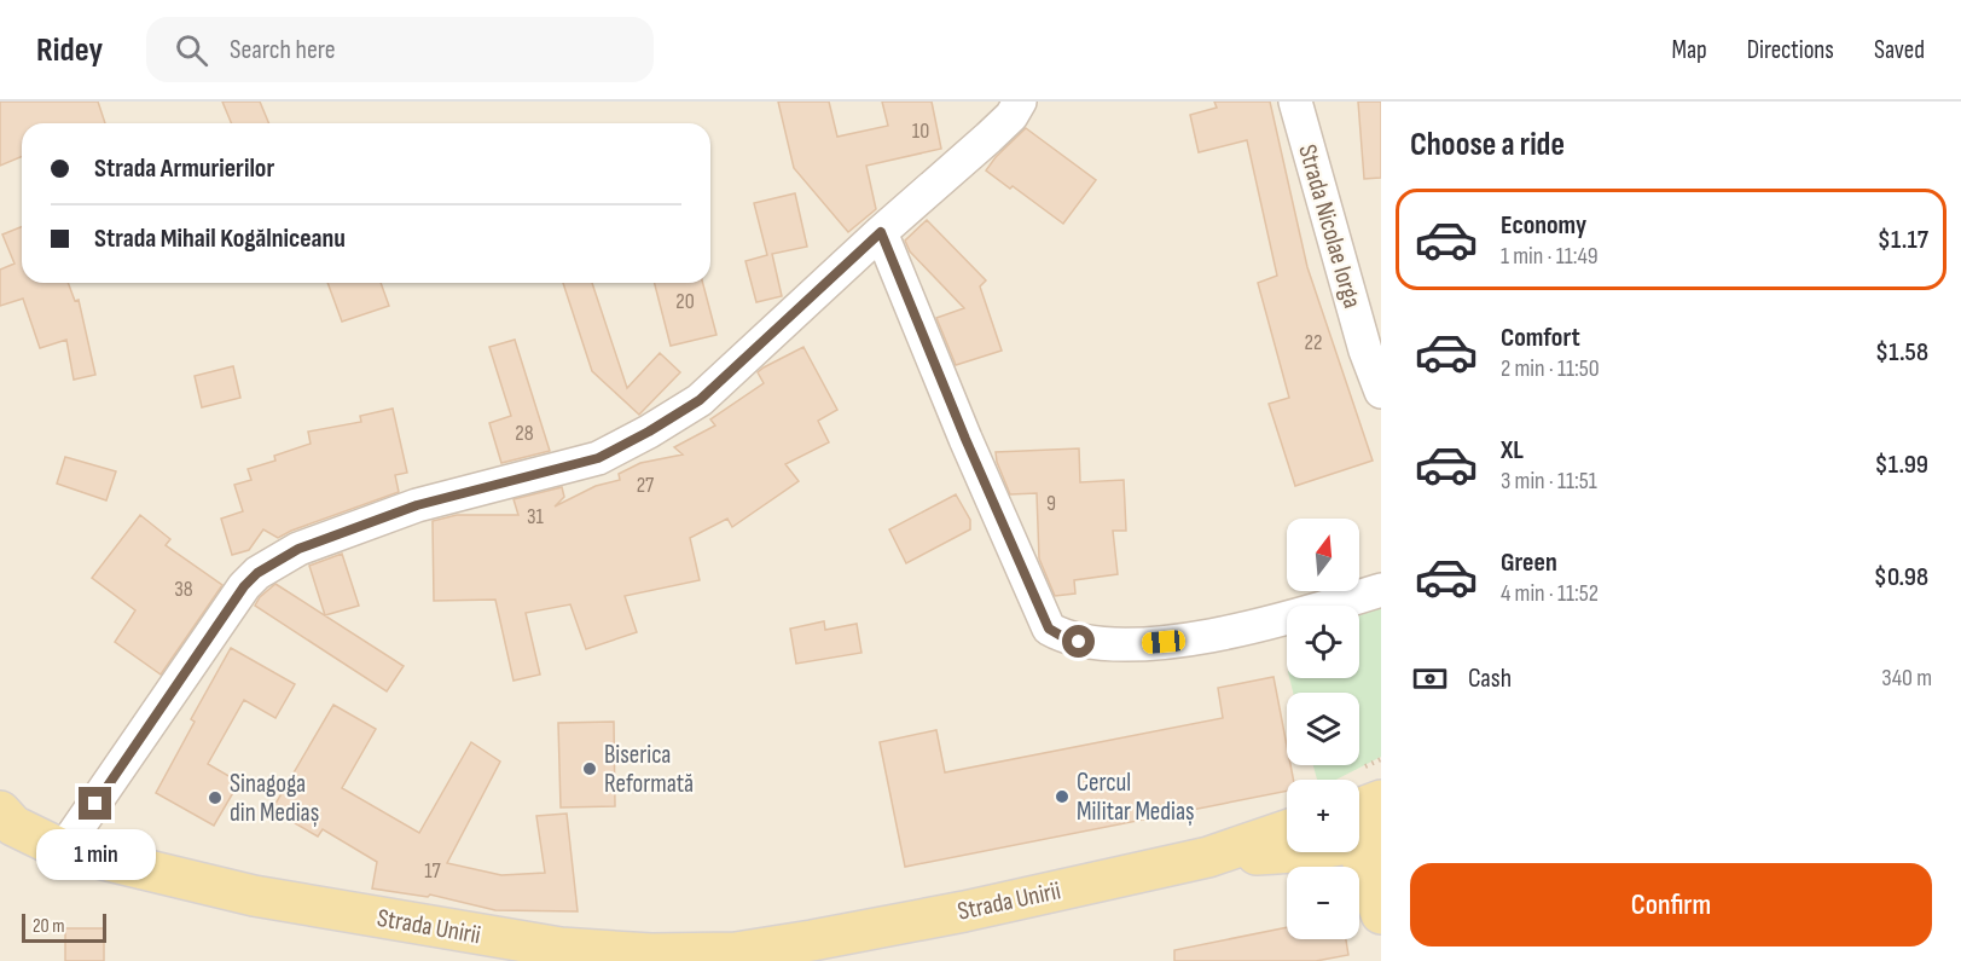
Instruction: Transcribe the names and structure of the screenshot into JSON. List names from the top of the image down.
{
  "streets": {
    "main road": ["Strada Unirii"],
    "street": ["Strada Nicolae Iorga"]
  },
  "places": ["Biserica Reformată", "Cercul Militar Mediaș", "Sinagoga din Mediaș"],
  "house_numbers": [
    "10",
    "20",
    "22",
    "28",
    "27",
    "9",
    "31",
    "38",
    "17"
  ],
  "scale_bar": "20 m",
  "north": "top",
  "page": {
    "header": "Ridey",
    "search": "Search here",
    "nav": ["Map", "Directions", "Saved"],
    "heading": "Choose a ride",
    "banner": ["Strada Armurierilor", "Strada Mihail Kogălniceanu"],
    "list": [
      {
        "name": "Economy",
        "note": "1 min · 11:49",
        "value": "$1.17"
      },
      {
        "name": "Comfort",
        "note": "2 min · 11:50",
        "value": "$1.58"
      },
      {
        "name": "XL",
        "note": "3 min · 11:51",
        "value": "$1.99"
      },
      {
        "name": "Green",
        "note": "4 min · 11:52",
        "value": "$0.98"
      }
    ],
    "map_buttons": ["+", "−"],
    "pay": ["Cash", "340 m"],
    "bubble": "1 min",
    "buttons": "Confirm",
    "scale": "20 m"
  }
}
